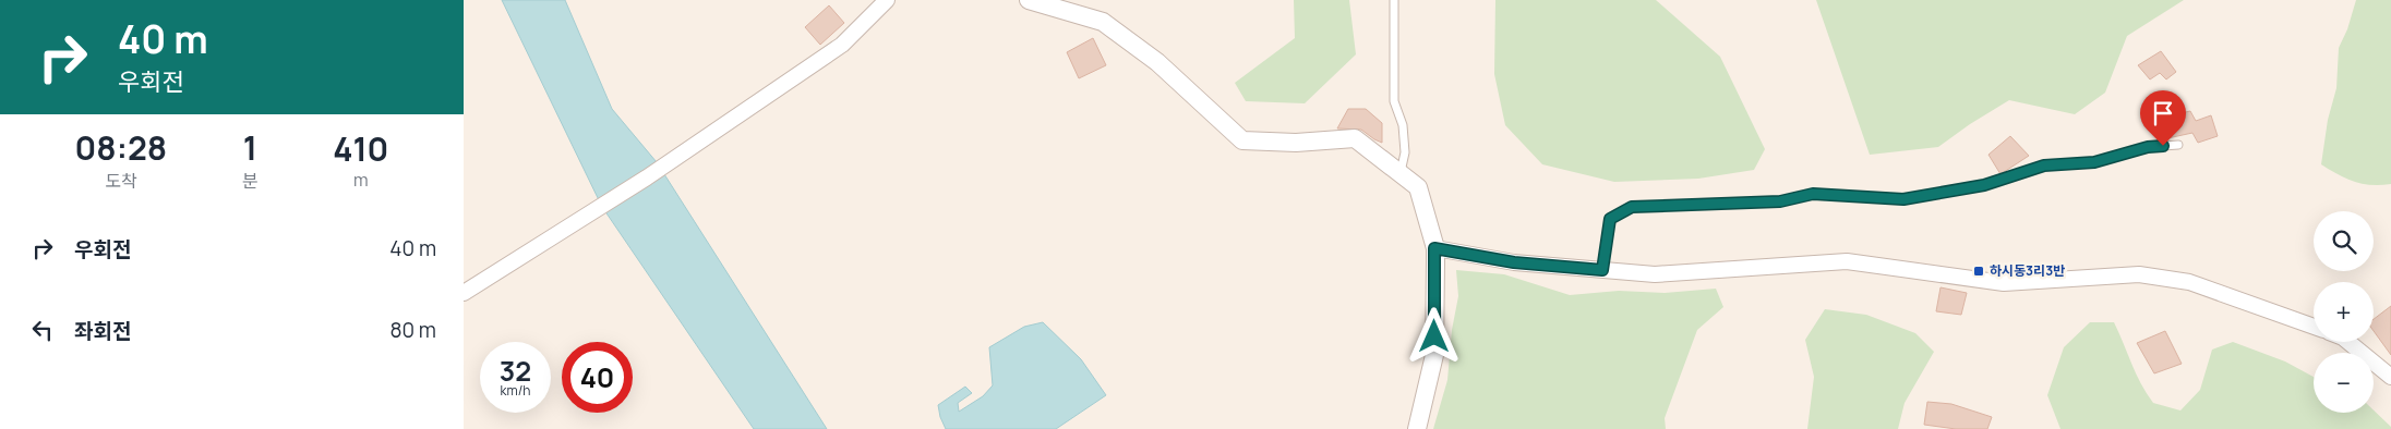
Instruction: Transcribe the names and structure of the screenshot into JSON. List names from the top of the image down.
{
  "places": {
    "transit": ["하시동3리3반"]
  },
  "page": {
    "turn": ["40 m", "우회전"],
    "eta": [
      "08:28",
      "도착",
      "1",
      "분",
      "410",
      "m"
    ],
    "list": [
      {
        "name": "우회전",
        "value": "40 m"
      },
      {
        "name": "좌회전",
        "value": "80 m"
      }
    ],
    "map_buttons": ["+", "−"],
    "speed": "32 km/h",
    "limit": "40"
  }
}
